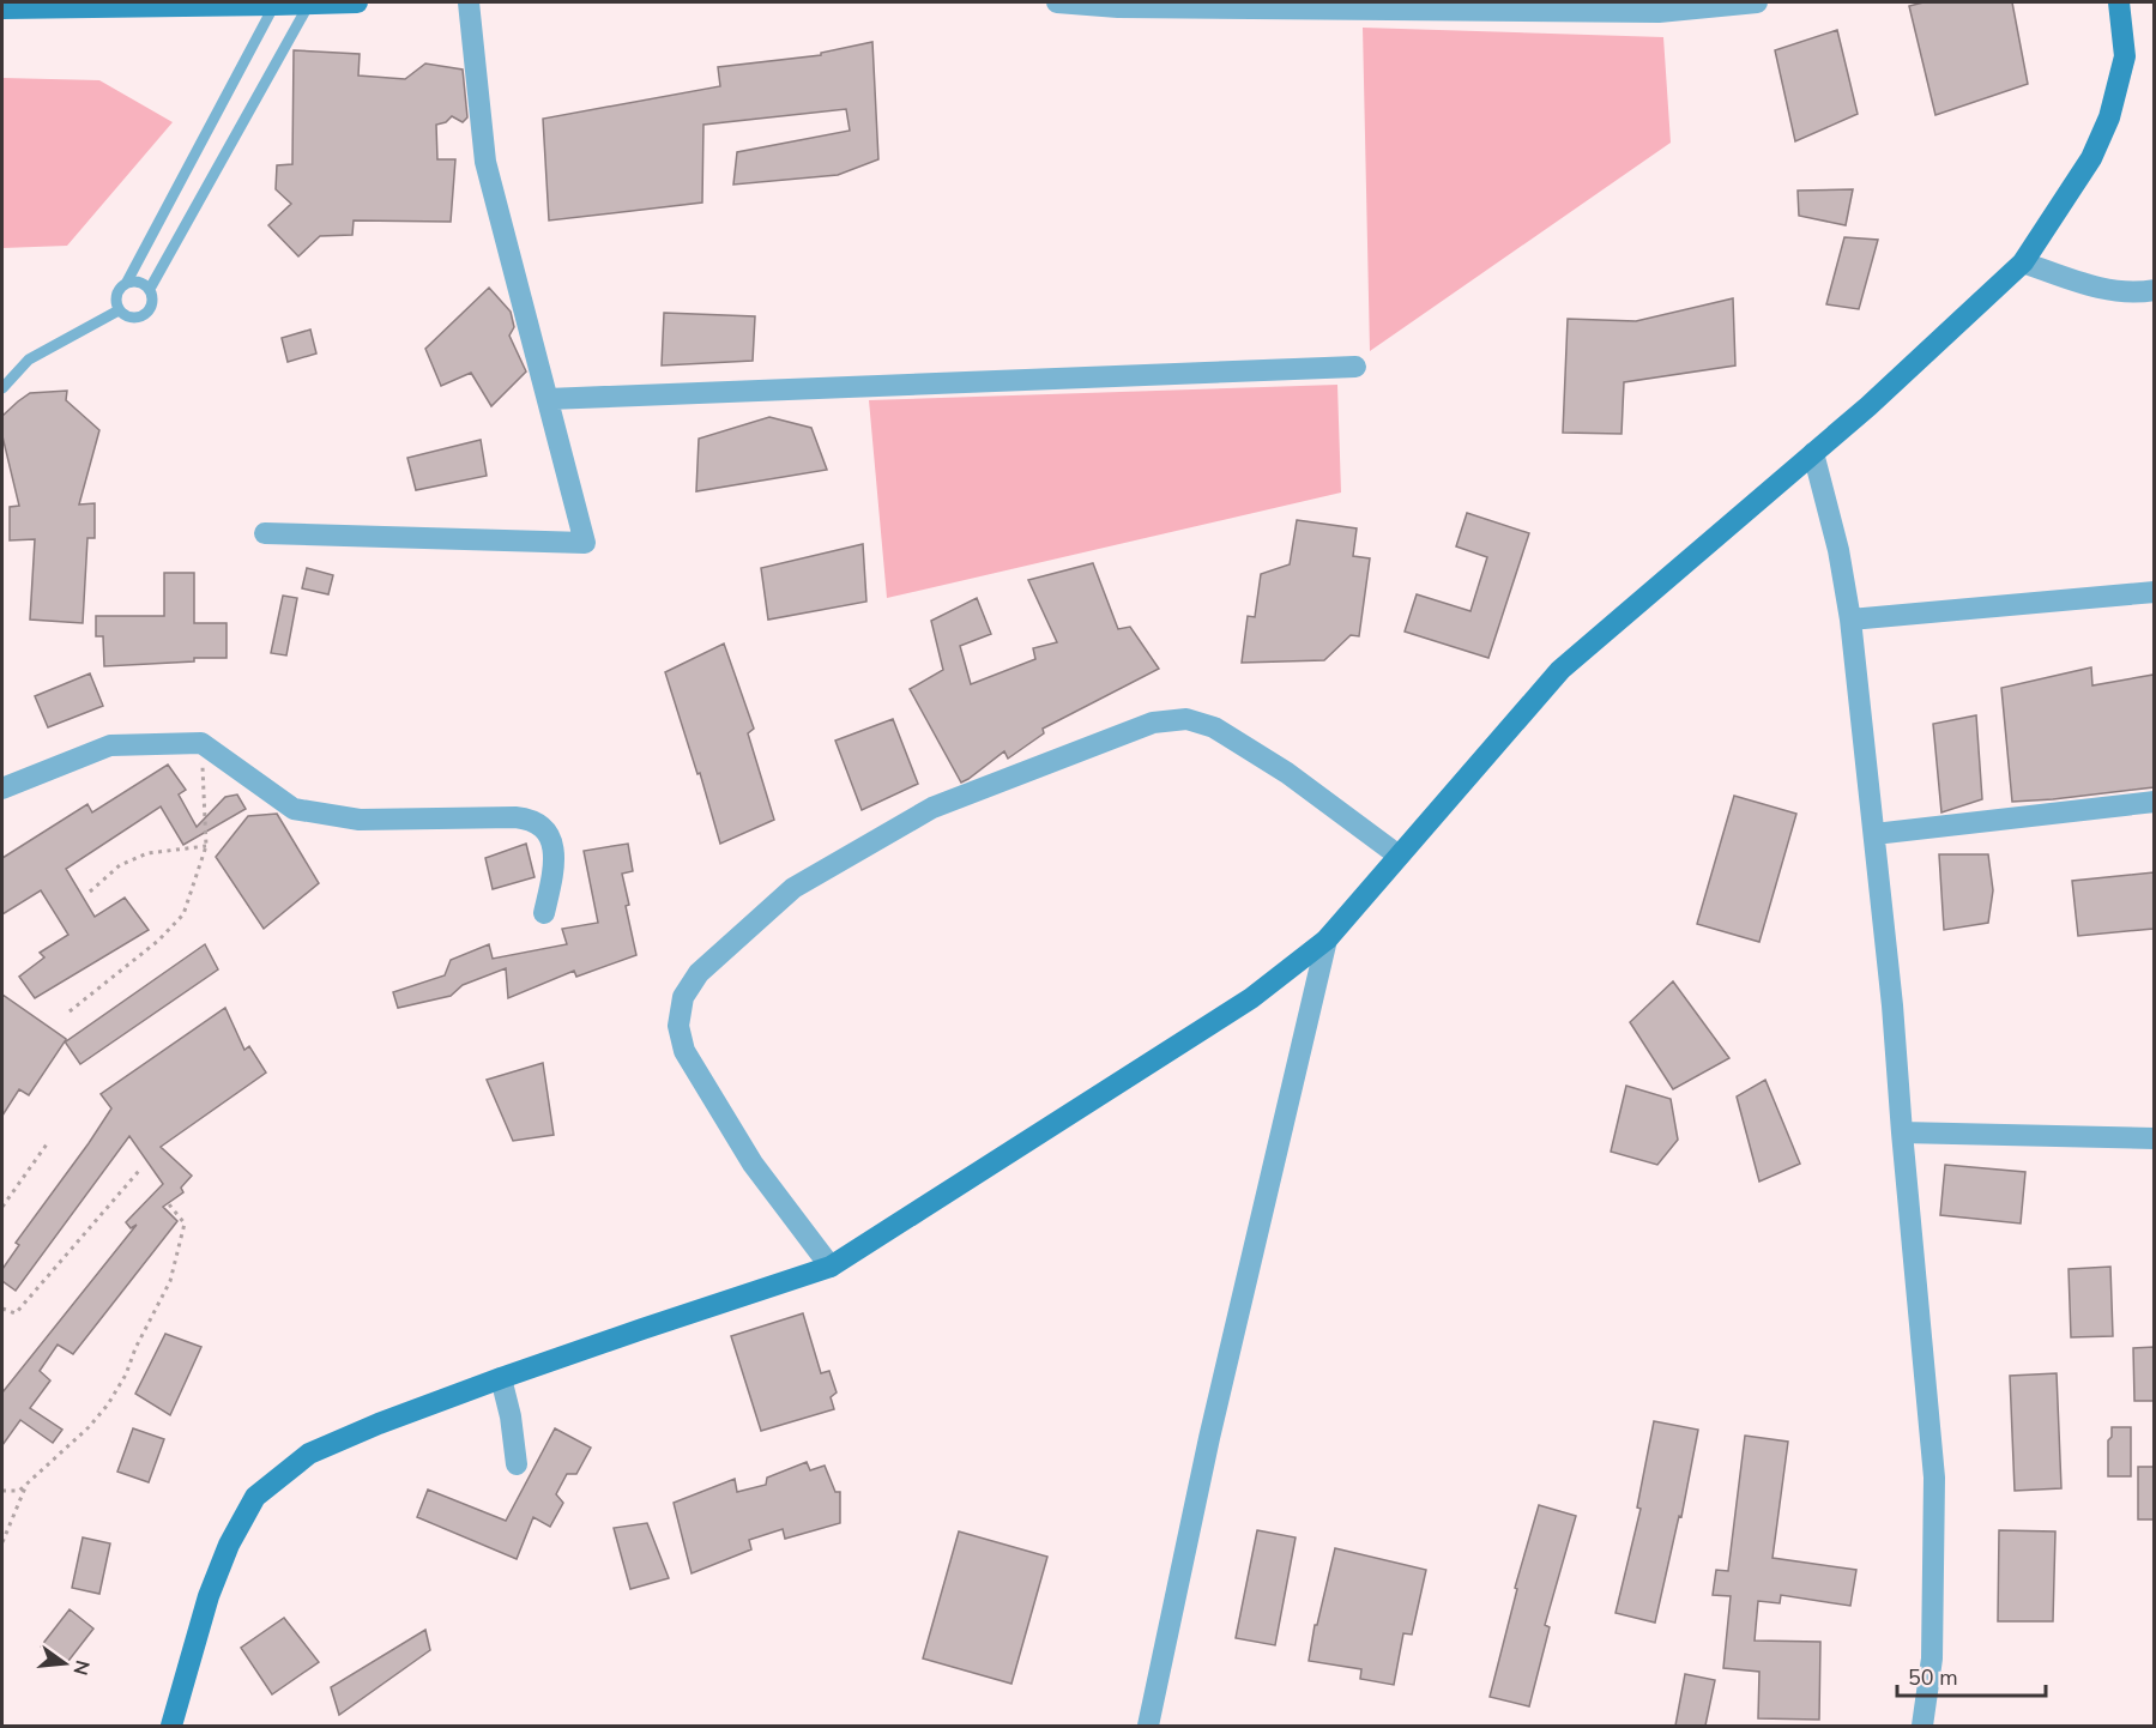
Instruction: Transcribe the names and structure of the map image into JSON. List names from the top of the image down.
{
  "scale_bar": "50 m",
  "north": "right"
}
